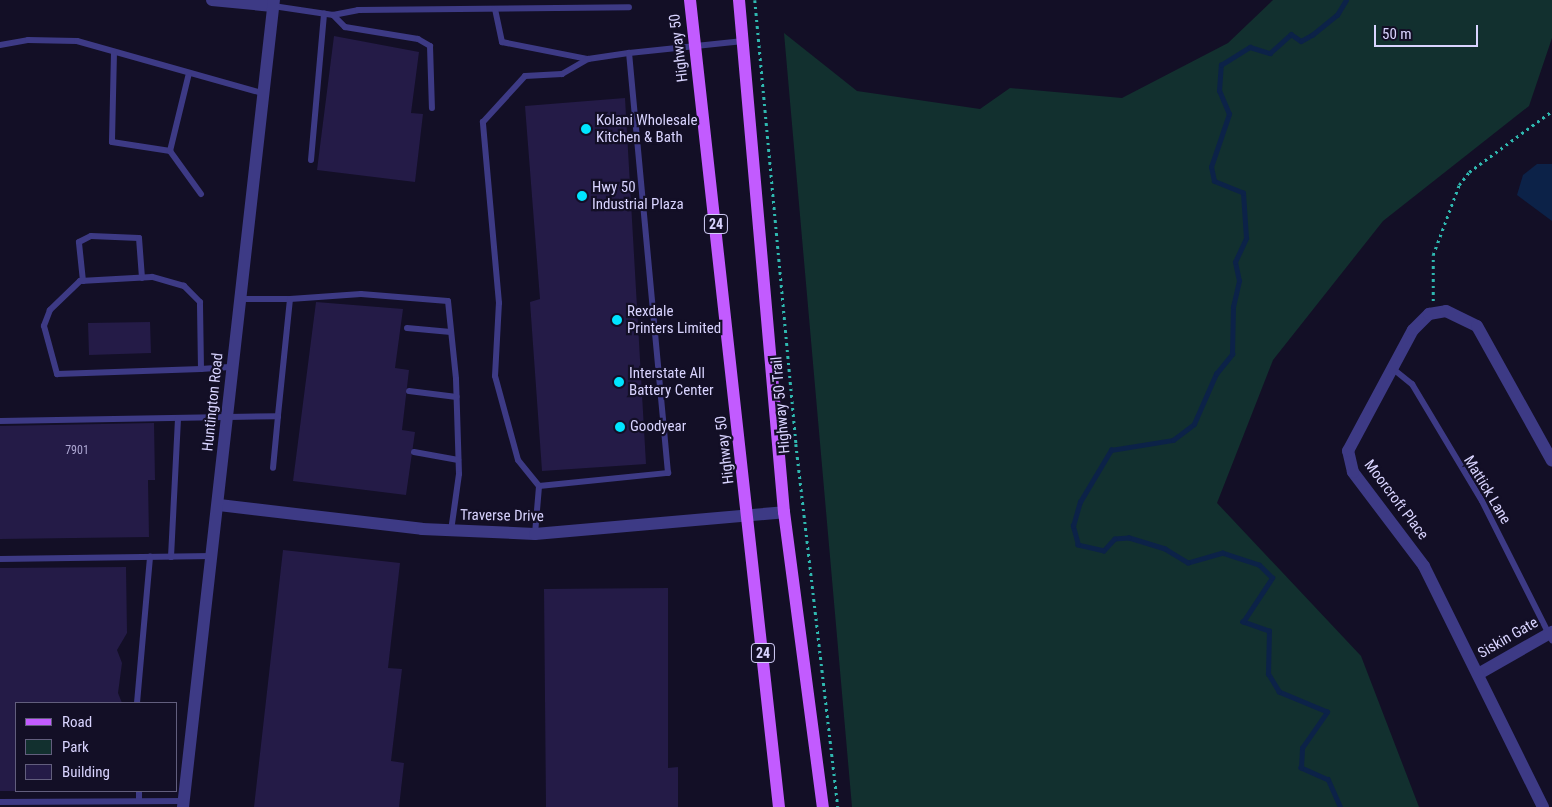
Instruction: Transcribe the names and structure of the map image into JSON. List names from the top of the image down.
{
  "streets": {
    "main road": ["Highway 50", "24"],
    "street": [
      "Huntington Road",
      "Moorcroft Place",
      "Traverse Drive",
      "Siskin Gate"
    ],
    "lane": ["Mattick Lane"],
    "path": ["Highway 50 Trail"]
  },
  "crossings": [
    ["Highway 50", "Traverse Drive"],
    ["Huntington Road", "Traverse Drive"],
    ["Mattick Lane", "Moorcroft Place"],
    ["Mattick Lane", "Siskin Gate"],
    ["Moorcroft Place", "Siskin Gate"]
  ],
  "places": [
    "Kolani Wholesale Kitchen & Bath",
    "Hwy 50 Industrial Plaza",
    "Rexdale Printers Limited",
    "Interstate All Battery Center",
    "Goodyear"
  ],
  "house_numbers": ["7901"],
  "legend": ["Road", "Park", "Building"],
  "scale_bar": "50 m"
}
